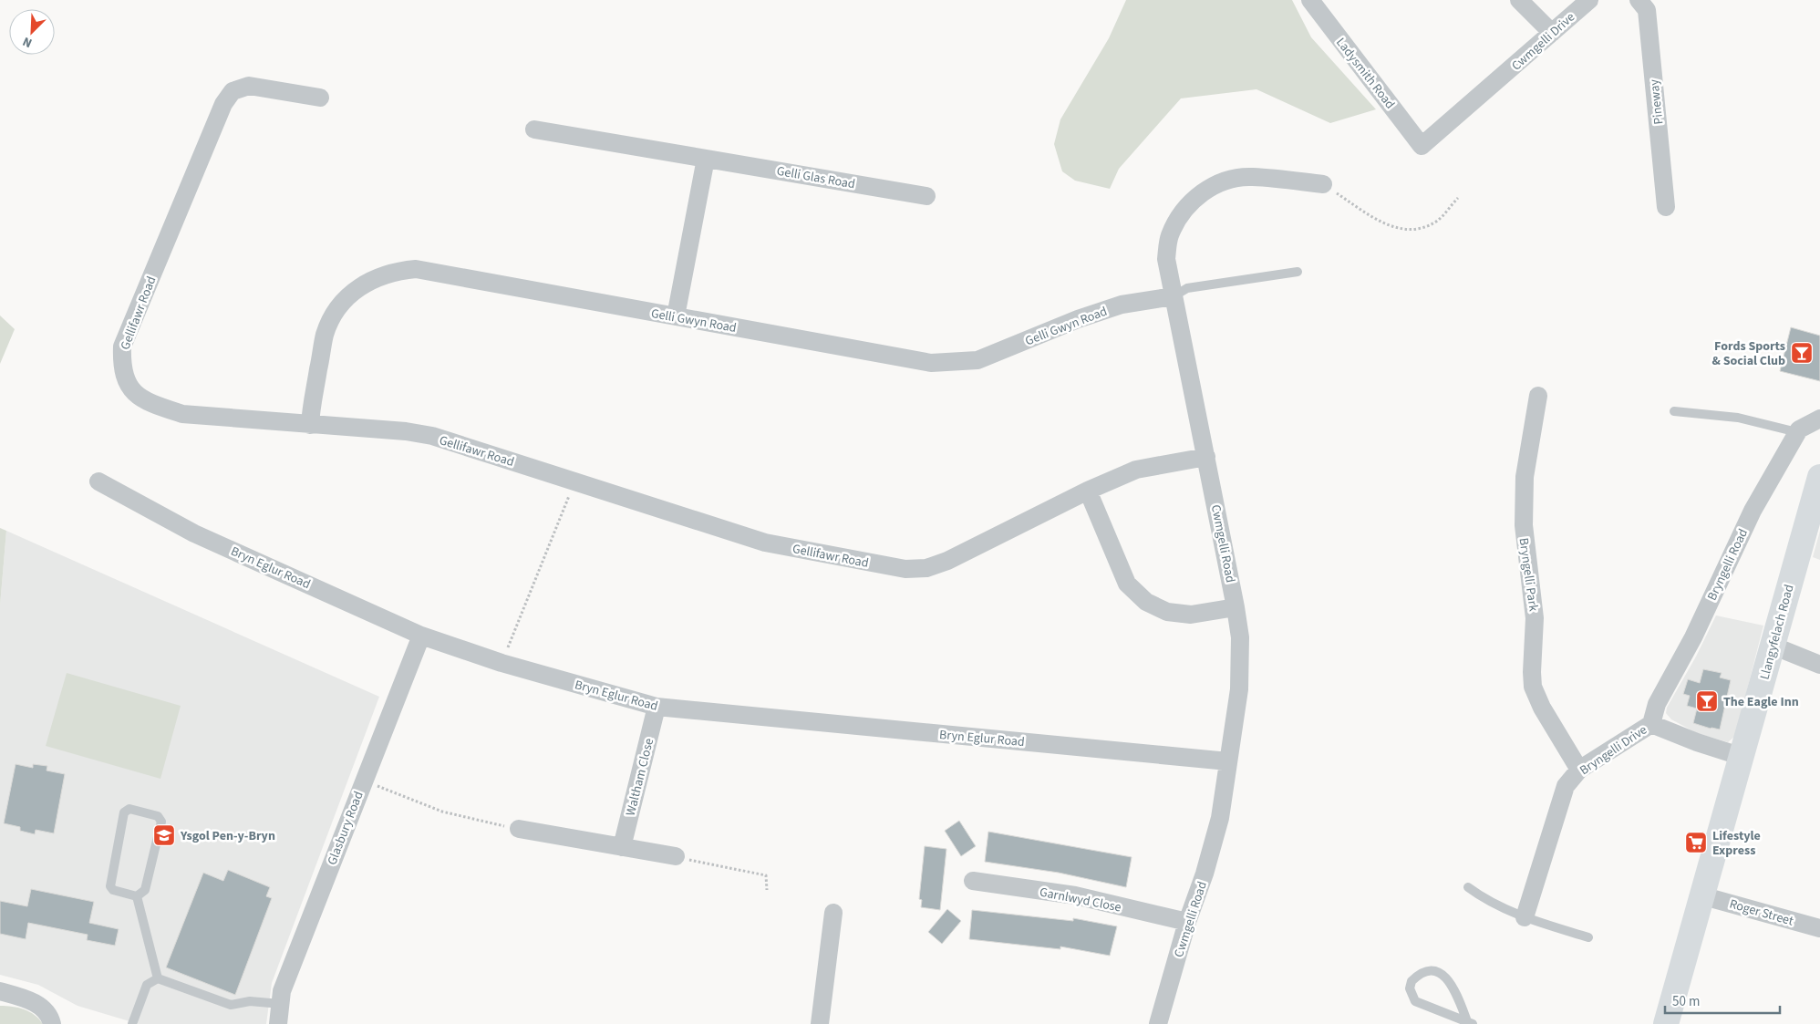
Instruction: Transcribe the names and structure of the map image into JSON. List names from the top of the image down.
{
  "streets": {
    "main road": ["Llangyfelach Road"],
    "street": [
      "Cwmgelli Drive",
      "Ladysmith Road",
      "Pineway",
      "Gelli Glas Road",
      "Gellifawr Road",
      "Gelli Gwyn Road",
      "Cwmgelli Road",
      "Bryngelli Road",
      "Bryn Eglur Road",
      "Bryngelli Park",
      "Bryngelli Drive",
      "Waltham Close",
      "Glasbury Road",
      "Garnlwyd Close",
      "Roger Street"
    ]
  },
  "crossings": [
    ["Cwmgelli Drive", "Ladysmith Road"],
    ["Gellifawr Road", "Gelli Gwyn Road"],
    ["Gellifawr Road", "Cwmgelli Road"],
    ["Gelli Gwyn Road", "Cwmgelli Road"],
    ["Cwmgelli Road", "Bryn Eglur Road"],
    ["Cwmgelli Road", "Garnlwyd Close"],
    ["Bryngelli Road", "Bryngelli Drive"],
    ["Bryn Eglur Road", "Waltham Close"],
    ["Bryn Eglur Road", "Glasbury Road"],
    ["Bryngelli Park", "Bryngelli Drive"],
    ["Llangyfelach Road", "Bryngelli Drive"],
    ["Llangyfelach Road", "Roger Street"]
  ],
  "places": {
    "bar": ["Fords Sports & Social Club", "The Eagle Inn"],
    "school or university": ["Ysgol Pen-y-Bryn"],
    "supermarket": ["Lifestyle Express"]
  },
  "scale_bar": "50 m",
  "north": "bottom left"
}
